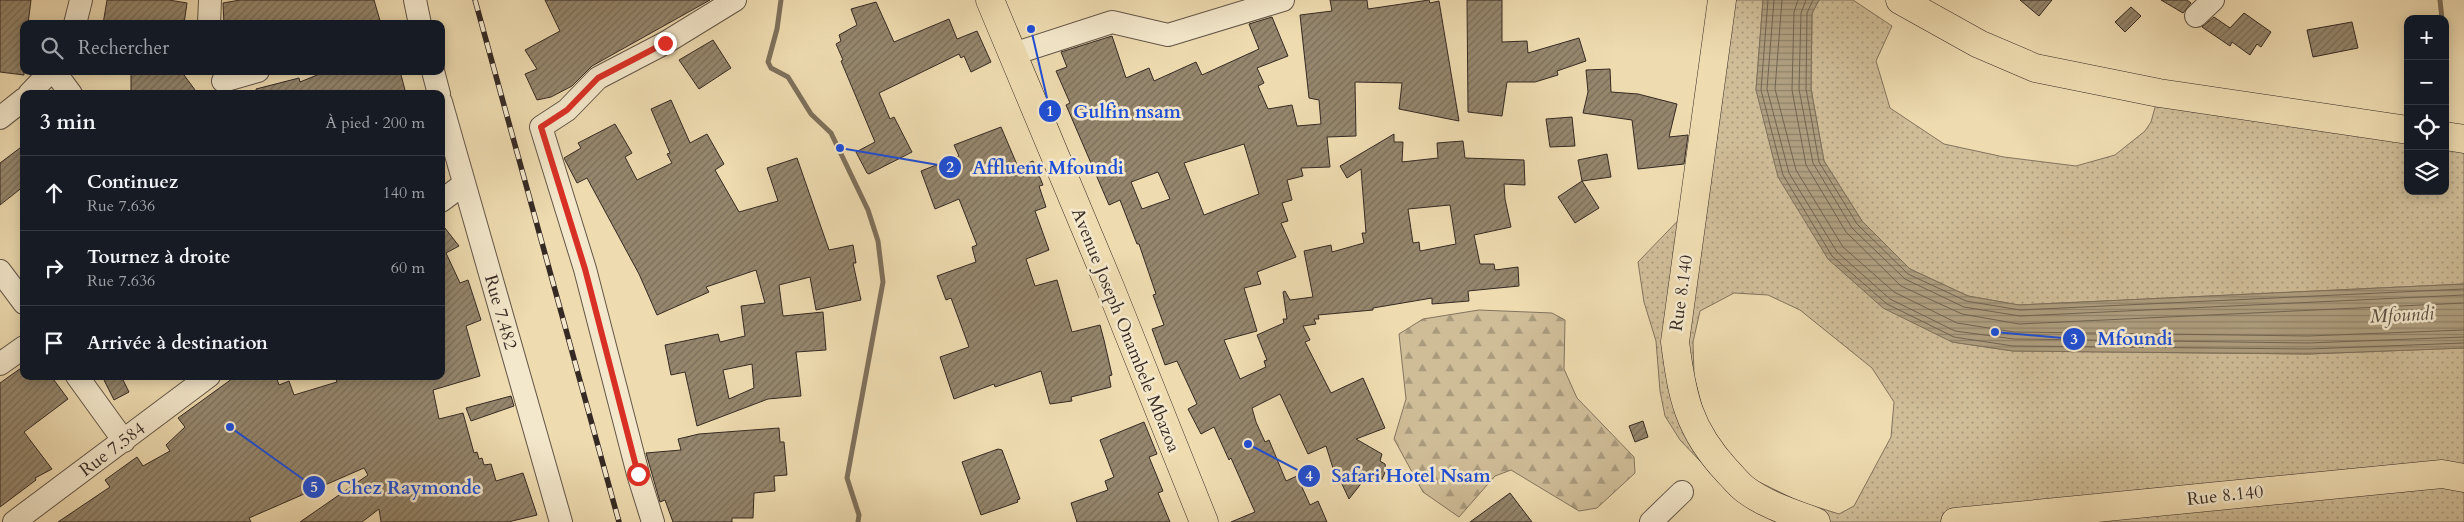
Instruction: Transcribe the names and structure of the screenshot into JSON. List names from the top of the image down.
{
  "streets": {
    "main road": ["Rue 8.140", "Avenue Joseph Onambele Mbazoa"],
    "street": ["Rue 7.482", "Rue 7.584"]
  },
  "water": ["Mfoundi"],
  "places": [
    "Gulfin nsam",
    "Affluent Mfoundi",
    "Mfoundi",
    "Chez Raymonde",
    "Safari Hotel Nsam"
  ],
  "page": {
    "map_buttons": ["+", "−"],
    "search": "Rechercher",
    "heading": ["3 min", "À pied · 200 m"],
    "list": [
      ["Continuez", "Rue 7.636", "140 m"],
      ["Tournez à droite", "Rue 7.636", "60 m"],
      "Arrivée à destination"
    ]
  }
}
